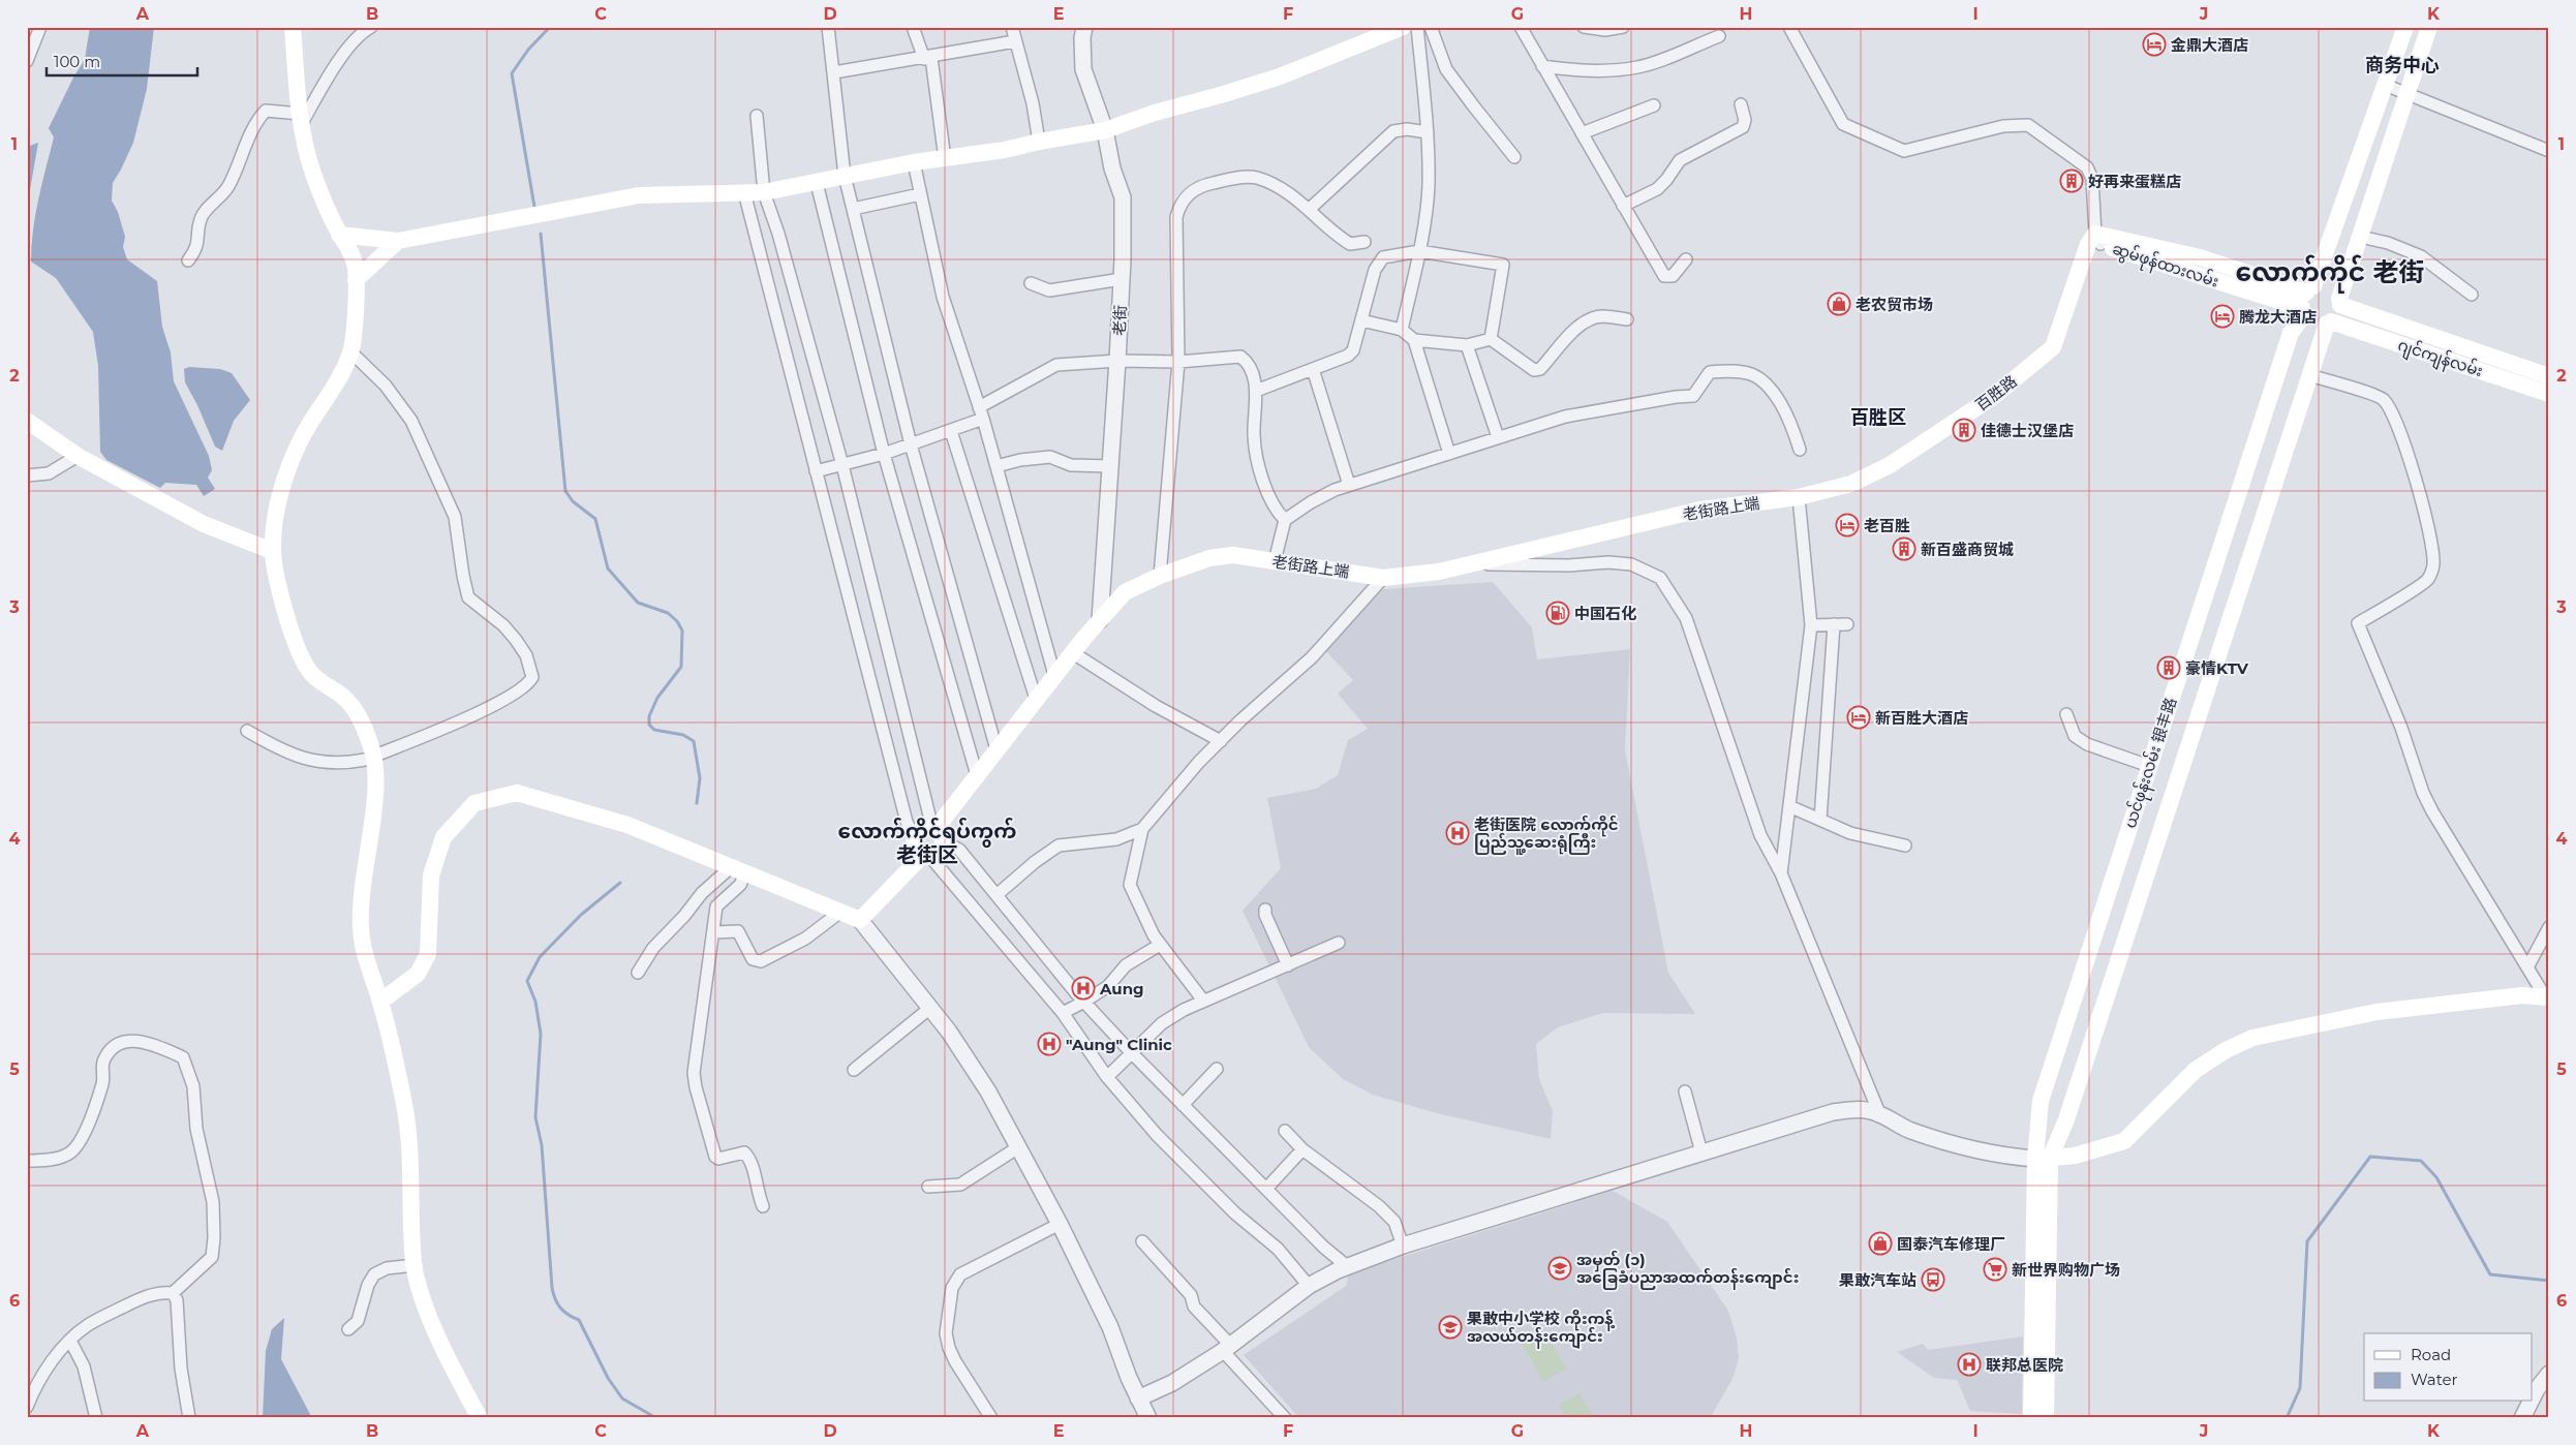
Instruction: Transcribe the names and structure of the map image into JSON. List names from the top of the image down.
{
  "streets": {
    "main road": [
      "ဆွမ်ဖုန်ထားလမ်း",
      "ဂျင်ကျန်လမ်း",
      "百胜路",
      "老街路上端",
      "ယင်ဖုန်းလမ်း 银丰路"
    ],
    "street": ["老街"]
  },
  "crossings": [
    ["ဆွမ်ဖုန်ထားလမ်း", "ဂျင်ကျန်လမ်း"],
    ["ဆွမ်ဖုန်ထားလမ်း", "百胜路"],
    ["ဆွမ်ဖုန်ထားလမ်း", "ယင်ဖုန်းလမ်း 银丰路"],
    ["老街", "老街路上端"],
    ["ဂျင်ကျန်လမ်း", "ယင်ဖုန်းလမ်း 银丰路"],
    ["百胜路", "老街路上端"]
  ],
  "districts": [
    "商务中心",
    "လောက်ကိုင် 老街",
    "百胜区",
    "လောက်ကိုင်ရပ်ကွက် 老街区"
  ],
  "places": {
    "hotel": [
      "金鼎大酒店",
      "腾龙大酒店",
      "老百胜",
      "新百胜大酒店"
    ],
    "building": [
      "好再来蛋糕店",
      "佳德士汉堡店",
      "新百盛商贸城",
      "豪情KTV"
    ],
    "shop": ["老农贸市场", "国泰汽车修理厂"],
    "fuel station": ["中国石化"],
    "hospital": [
      "老街医院 လောက်ကိုင် ပြည်သူ့ဆေးရုံကြီး",
      "Aung",
      "\"Aung\" Clinic",
      "联邦总医院"
    ],
    "school or university": ["အမှတ် (၁) အခြေခံပညာအထက်တန်းကျောင်း", "果敢中小学校 ကိုးကန့် အလယ်တန်းကျောင်း"],
    "supermarket": ["新世界购物广场"],
    "bus stop": ["果敢汽车站"]
  },
  "legend": ["Road", "Water"],
  "scale_bar": "100 m",
  "grid": {
    "columns": [
      "A",
      "B",
      "C",
      "D",
      "E",
      "F",
      "G",
      "H",
      "I",
      "J",
      "K"
    ],
    "rows": [
      "1",
      "2",
      "3",
      "4",
      "5",
      "6"
    ]
  }
}
